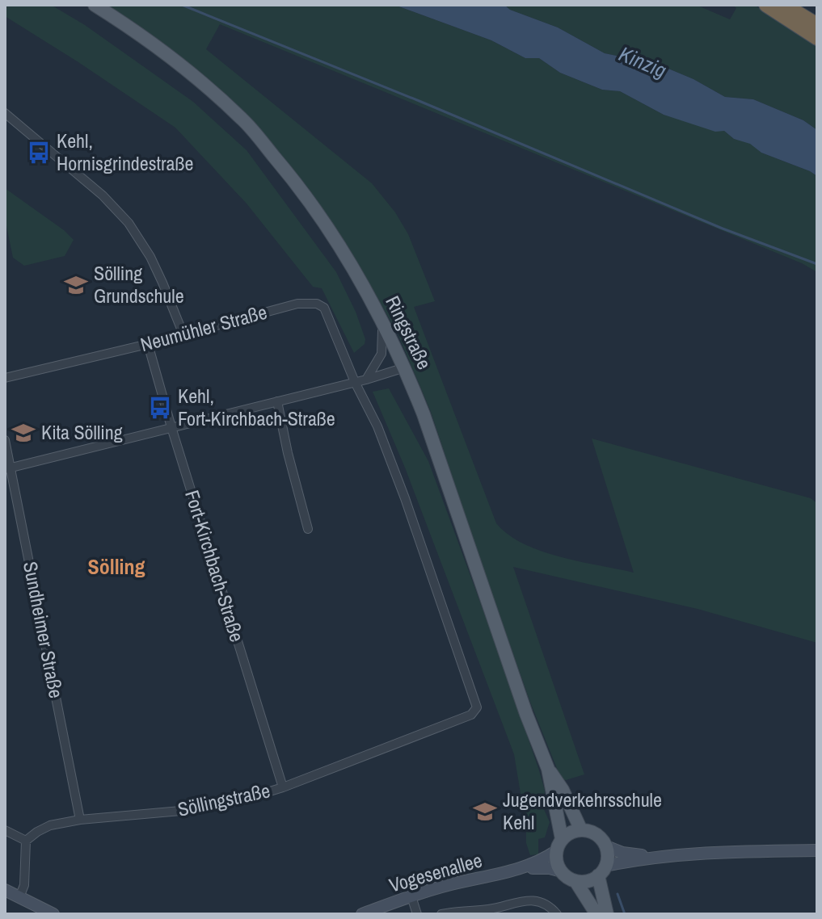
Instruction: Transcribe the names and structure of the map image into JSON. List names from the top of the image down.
{
  "streets": {
    "main road": ["Ringstraße"],
    "street": [
      "Neumühler Straße",
      "Fort-Kirchbach-Straße",
      "Sundheimer Straße",
      "Söllingstraße",
      "Vogesenallee"
    ]
  },
  "crossings": [
    ["Neumühler Straße", "Fort-Kirchbach-Straße"],
    ["Neumühler Straße", "Söllingstraße"],
    ["Ringstraße", "Vogesenallee"],
    ["Fort-Kirchbach-Straße", "Söllingstraße"],
    ["Sundheimer Straße", "Söllingstraße"]
  ],
  "districts": ["Sölling"],
  "water": ["Kinzig"],
  "places": {
    "bus stop": ["Kehl, Hornisgrindestraße", "Kehl, Fort-Kirchbach-Straße"],
    "school or university": ["Sölling Grundschule", "Kita Sölling", "Jugendverkehrsschule Kehl"]
  }
}
